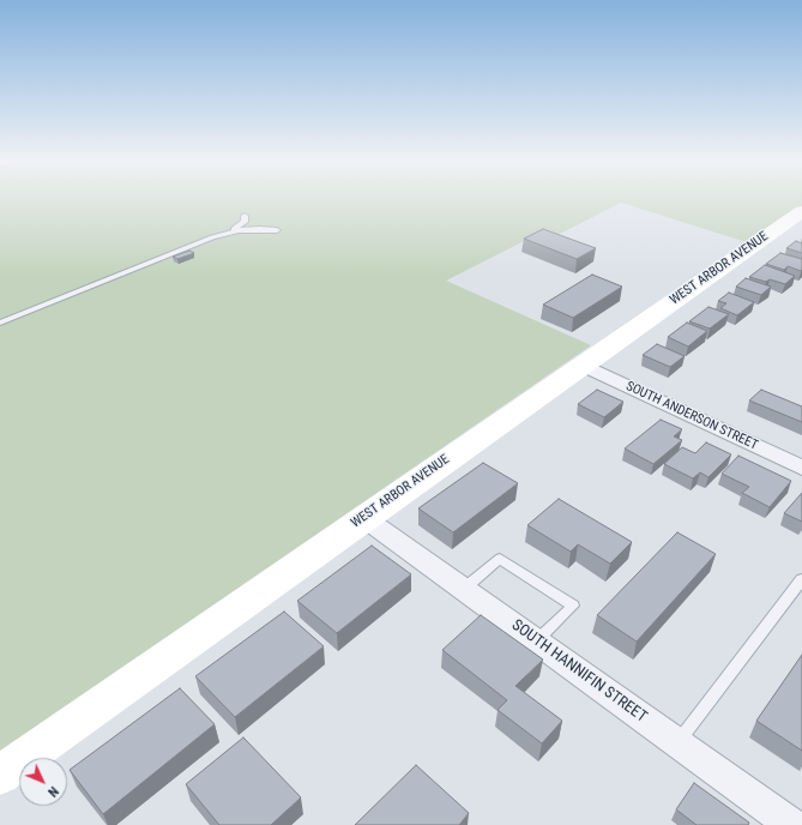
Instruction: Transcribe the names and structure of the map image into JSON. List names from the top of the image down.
{
  "streets": {
    "main road": ["WEST ARBOR AVENUE"],
    "street": ["SOUTH ANDERSON STREET", "SOUTH HANNIFIN STREET"]
  },
  "crossings": [
    ["WEST ARBOR AVENUE", "SOUTH ANDERSON STREET"],
    ["WEST ARBOR AVENUE", "SOUTH HANNIFIN STREET"]
  ],
  "north": "bottom right"
}
